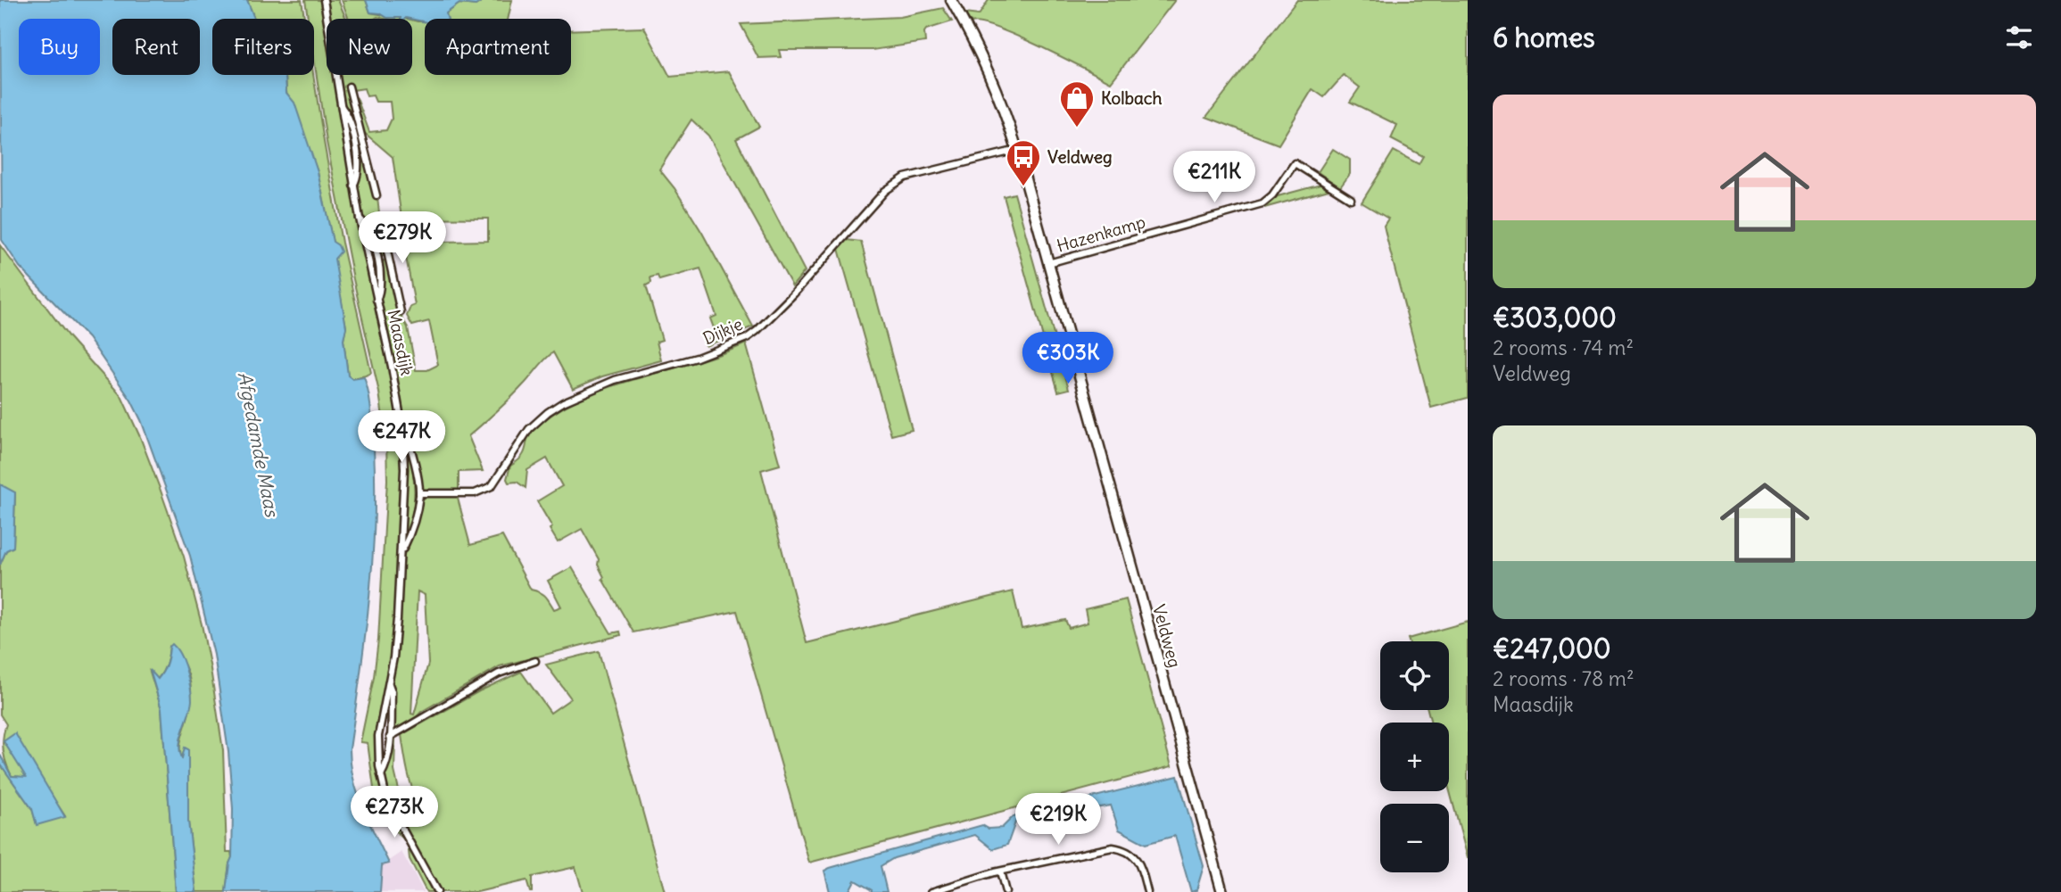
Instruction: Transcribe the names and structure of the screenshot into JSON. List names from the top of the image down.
{
  "streets": {
    "street": [
      "Hazenkamp",
      "Dijkje",
      "Maasdijk",
      "Veldweg"
    ]
  },
  "crossings": [
    ["Hazenkamp", "Veldweg"],
    ["Dijkje", "Maasdijk"],
    ["Dijkje", "Veldweg"]
  ],
  "water": ["Afgedamde Maas"],
  "places": {
    "shop": ["Kolbach"],
    "bus stop": ["Veldweg"]
  },
  "page": {
    "heading": "6 homes",
    "chip": [
      "Buy",
      "Rent",
      "Filters",
      "New",
      "Apartment"
    ],
    "list": [
      {
        "name": "€303,000",
        "note": "2 rooms · 74 m² · Veldweg"
      },
      {
        "name": "€247,000",
        "note": "2 rooms · 78 m² · Maasdijk"
      }
    ],
    "price": [
      "€211K",
      "€279K",
      "€303K",
      "€247K",
      "€273K",
      "€219K"
    ],
    "map_buttons": ["+", "−"]
  }
}
